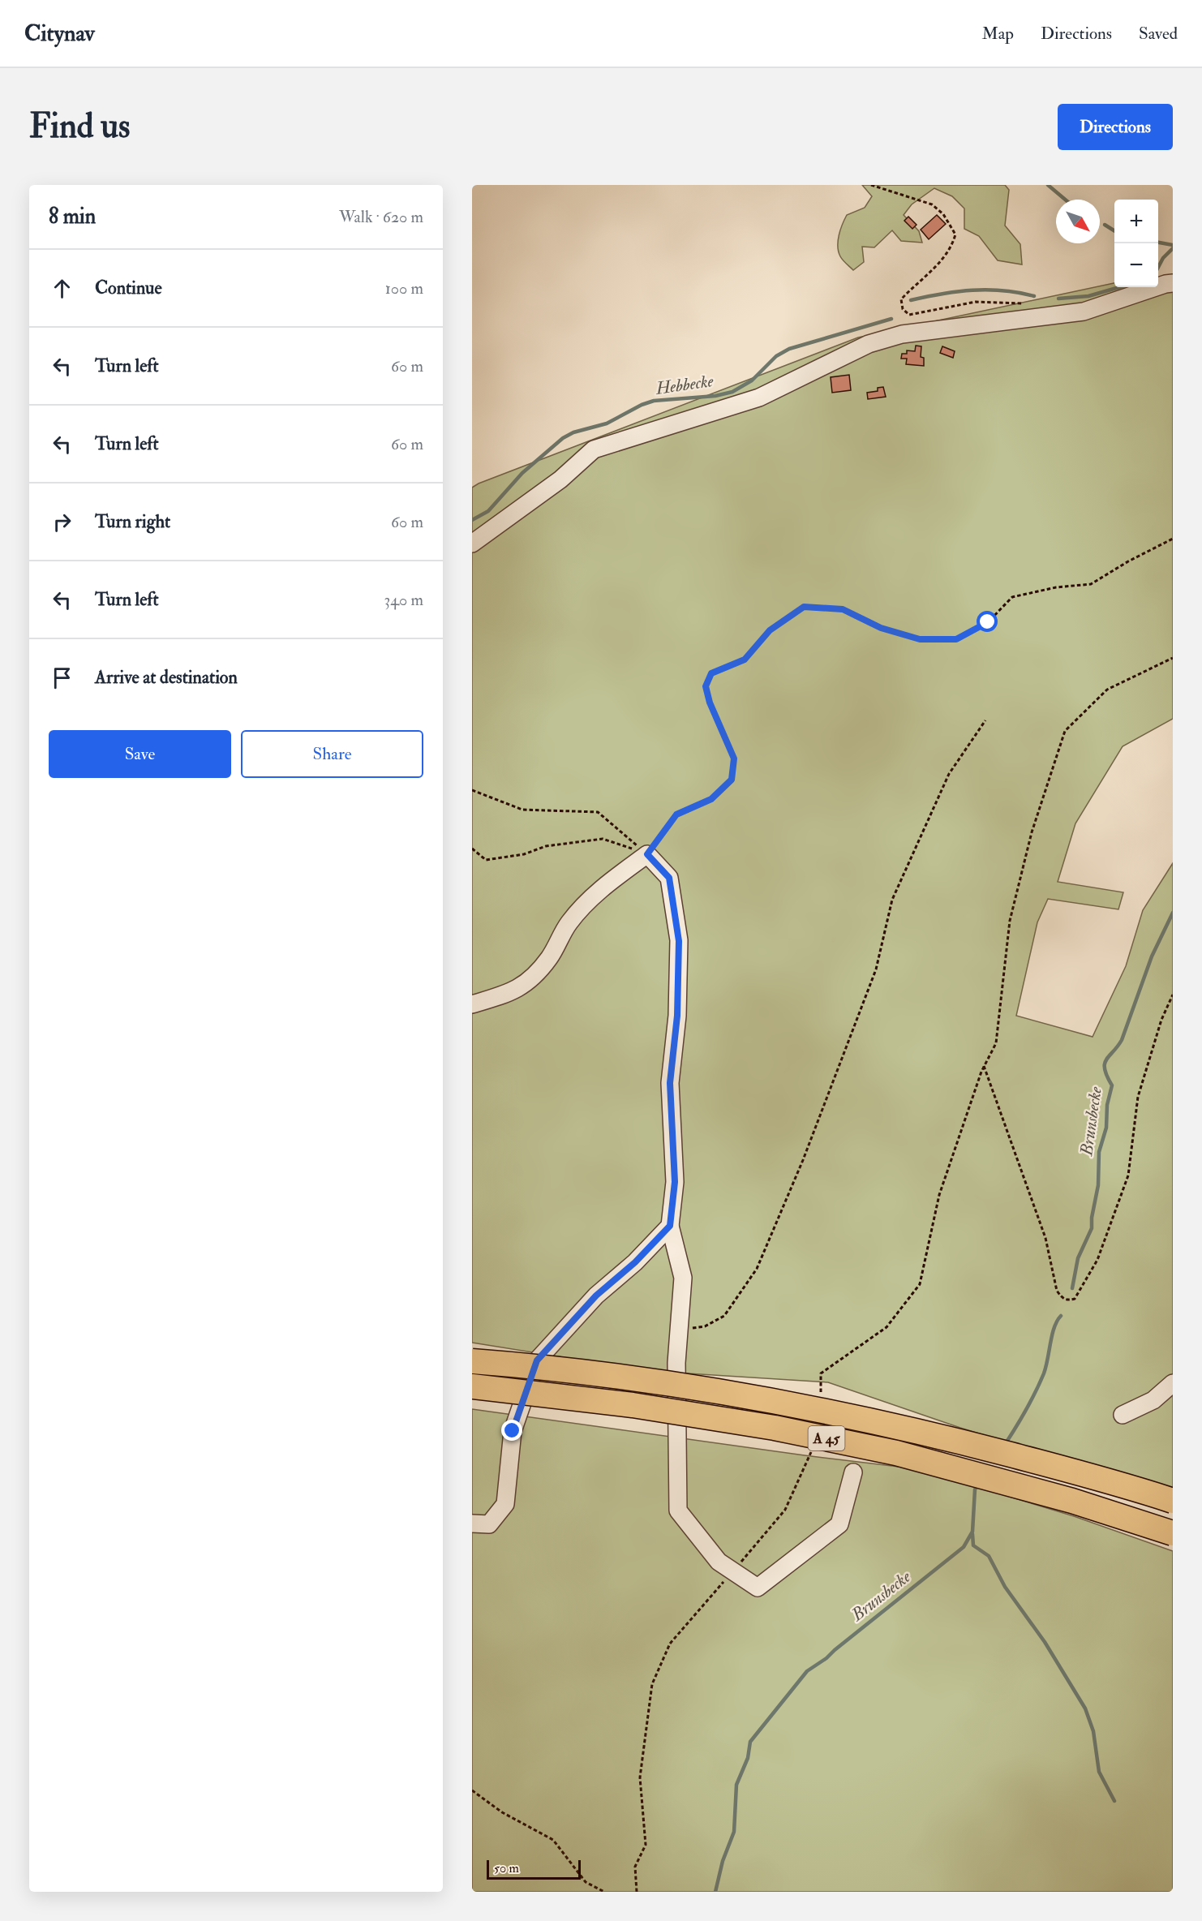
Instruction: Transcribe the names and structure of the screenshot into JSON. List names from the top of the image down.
{
  "streets": {
    "highway": ["A 45"]
  },
  "water": ["Hebbecke", "Brunsbecke"],
  "scale_bar": "50 m",
  "north": "bottom right",
  "page": {
    "header": "Citynav",
    "nav": ["Map", "Directions", "Saved"],
    "buttons": [
      "Directions",
      ["Save", "Share"]
    ],
    "title": "Find us",
    "heading": ["8 min", "Walk · 620 m"],
    "map_buttons": ["+", "−"],
    "list": [
      ["Continue", "100 m"],
      ["Turn left", "60 m"],
      ["Turn left", "60 m"],
      ["Turn right", "60 m"],
      ["Turn left", "340 m"],
      "Arrive at destination"
    ],
    "scale": "50 m"
  }
}
